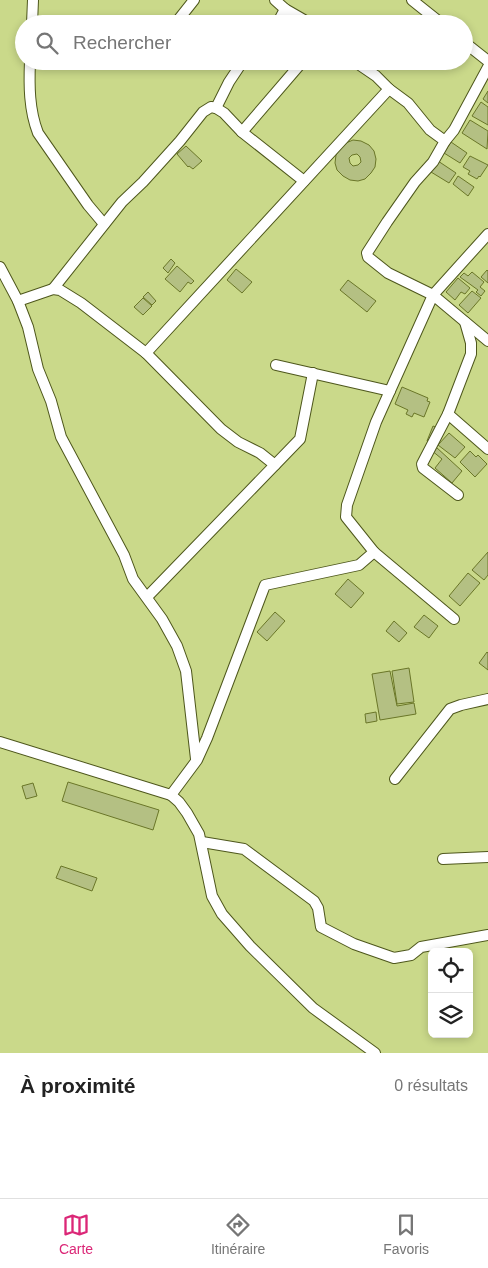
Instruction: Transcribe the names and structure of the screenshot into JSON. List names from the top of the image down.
{
  "page": {
    "search": "Rechercher",
    "heading": ["À proximité", "0 résultats"],
    "nav": ["Carte", "Itinéraire", "Favoris"]
  }
}
